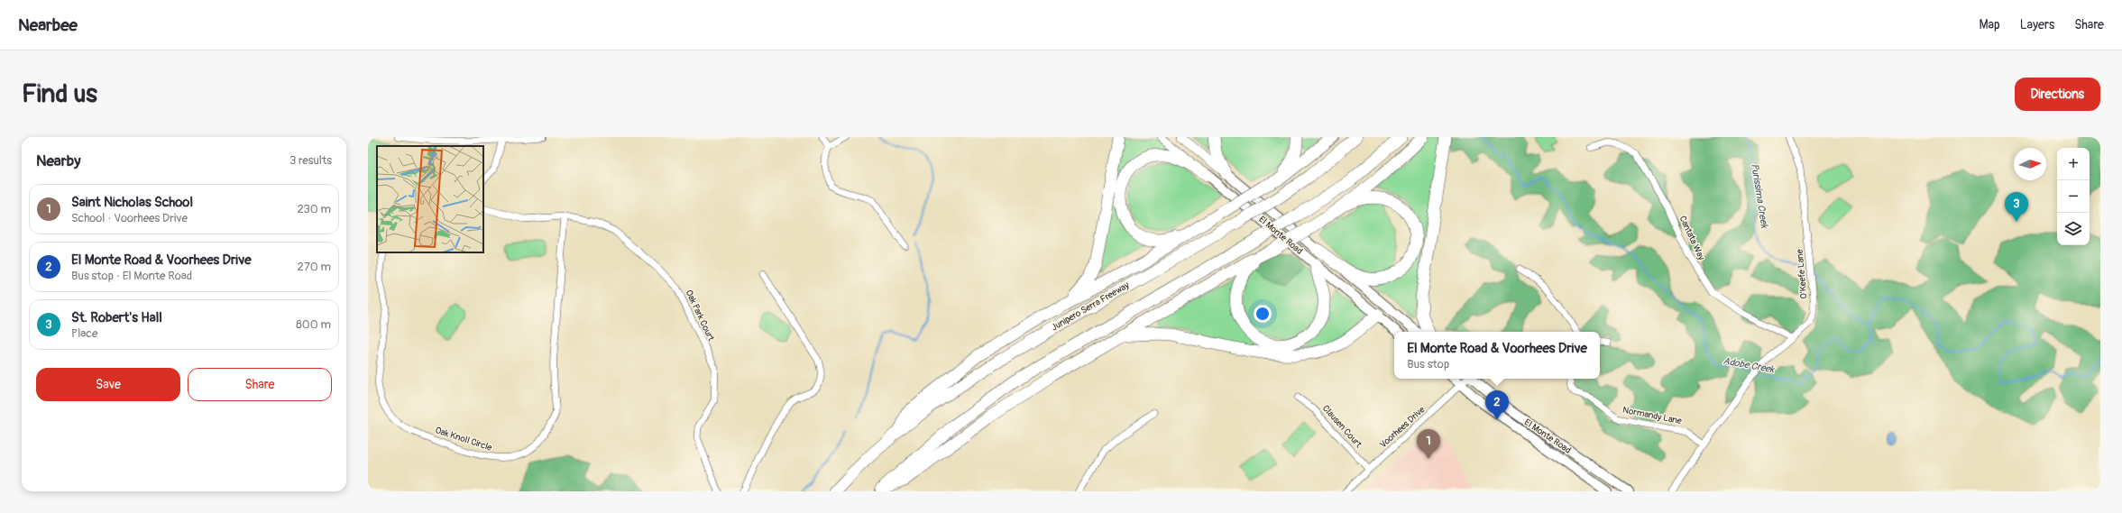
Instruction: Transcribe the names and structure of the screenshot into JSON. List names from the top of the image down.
{
  "streets": {
    "highway": ["Junipero Serra Freeway"],
    "main road": ["El Monte Road"],
    "street": [
      "Cantata Way",
      "O'Keefe Lane",
      "Oak Park Court",
      "Normandy Lane",
      "Clausen Court",
      "Voorhees Drive",
      "Oak Knoll Circle"
    ]
  },
  "crossings": [
    ["El Monte Road", "Voorhees Drive"],
    ["Cantata Way", "O'Keefe Lane"],
    ["O'Keefe Lane", "Normandy Lane"],
    ["Oak Park Court", "Oak Knoll Circle"],
    ["Clausen Court", "Voorhees Drive"]
  ],
  "water": ["Purissima Creek", "Adobe Creek"],
  "north": "right",
  "page": {
    "header": "Nearbee",
    "nav": ["Map", "Layers", "Share"],
    "buttons": [
      "Directions",
      ["Save", "Share"]
    ],
    "title": "Find us",
    "heading": ["Nearby", "3 results"],
    "map_buttons": ["+", "−"],
    "list": [
      {
        "mark": "1",
        "name": "Saint Nicholas School",
        "note": "School · Voorhees Drive",
        "value": "230 m"
      },
      {
        "mark": "2",
        "name": "El Monte Road & Voorhees Drive",
        "note": "Bus stop · El Monte Road",
        "value": "270 m"
      },
      {
        "mark": "3",
        "name": "St. Robert's Hall",
        "note": "Place",
        "value": "800 m"
      }
    ],
    "pins": ["3", "2", "1"],
    "popup": ["El Monte Road & Voorhees Drive", "Bus stop"]
  }
}
